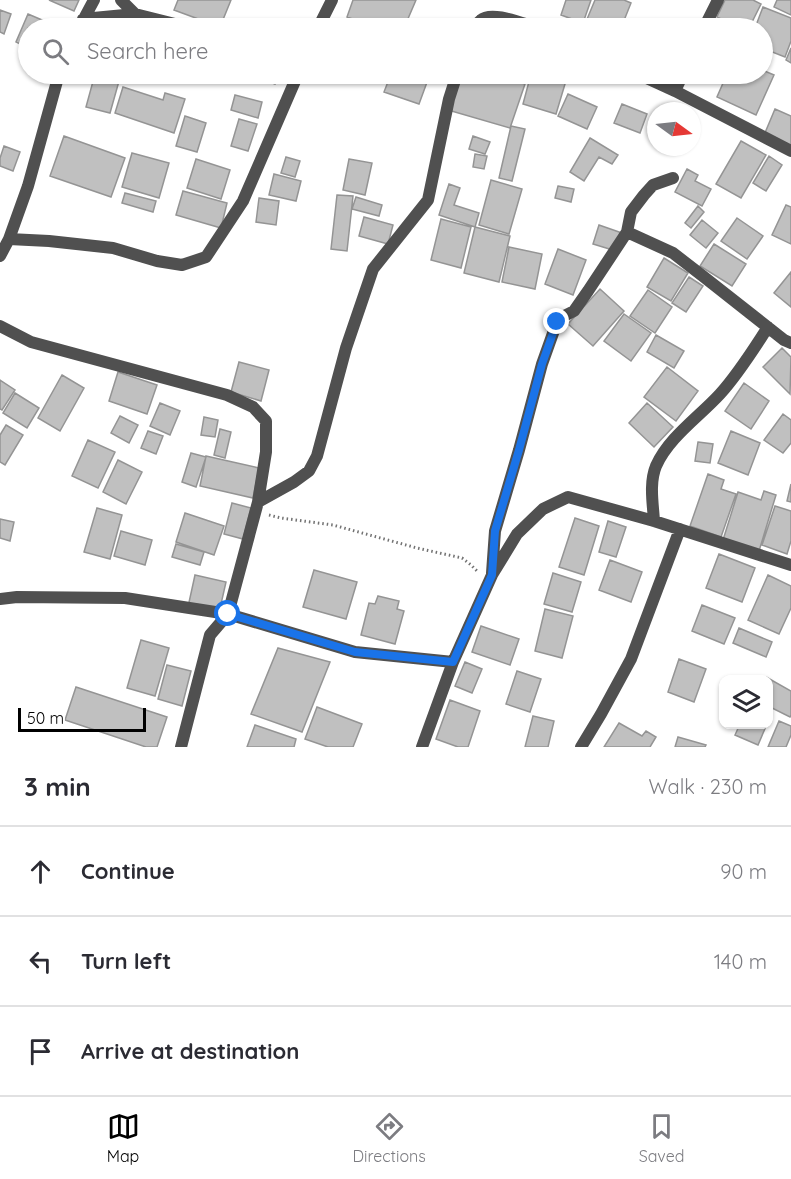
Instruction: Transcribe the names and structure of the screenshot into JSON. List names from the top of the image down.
{
  "scale_bar": "50 m",
  "north": "right",
  "page": {
    "search": "Search here",
    "scale": "50 m",
    "heading": ["3 min", "Walk · 230 m"],
    "list": [
      ["Continue", "90 m"],
      ["Turn left", "140 m"],
      "Arrive at destination"
    ],
    "nav": ["Map", "Directions", "Saved"]
  }
}
